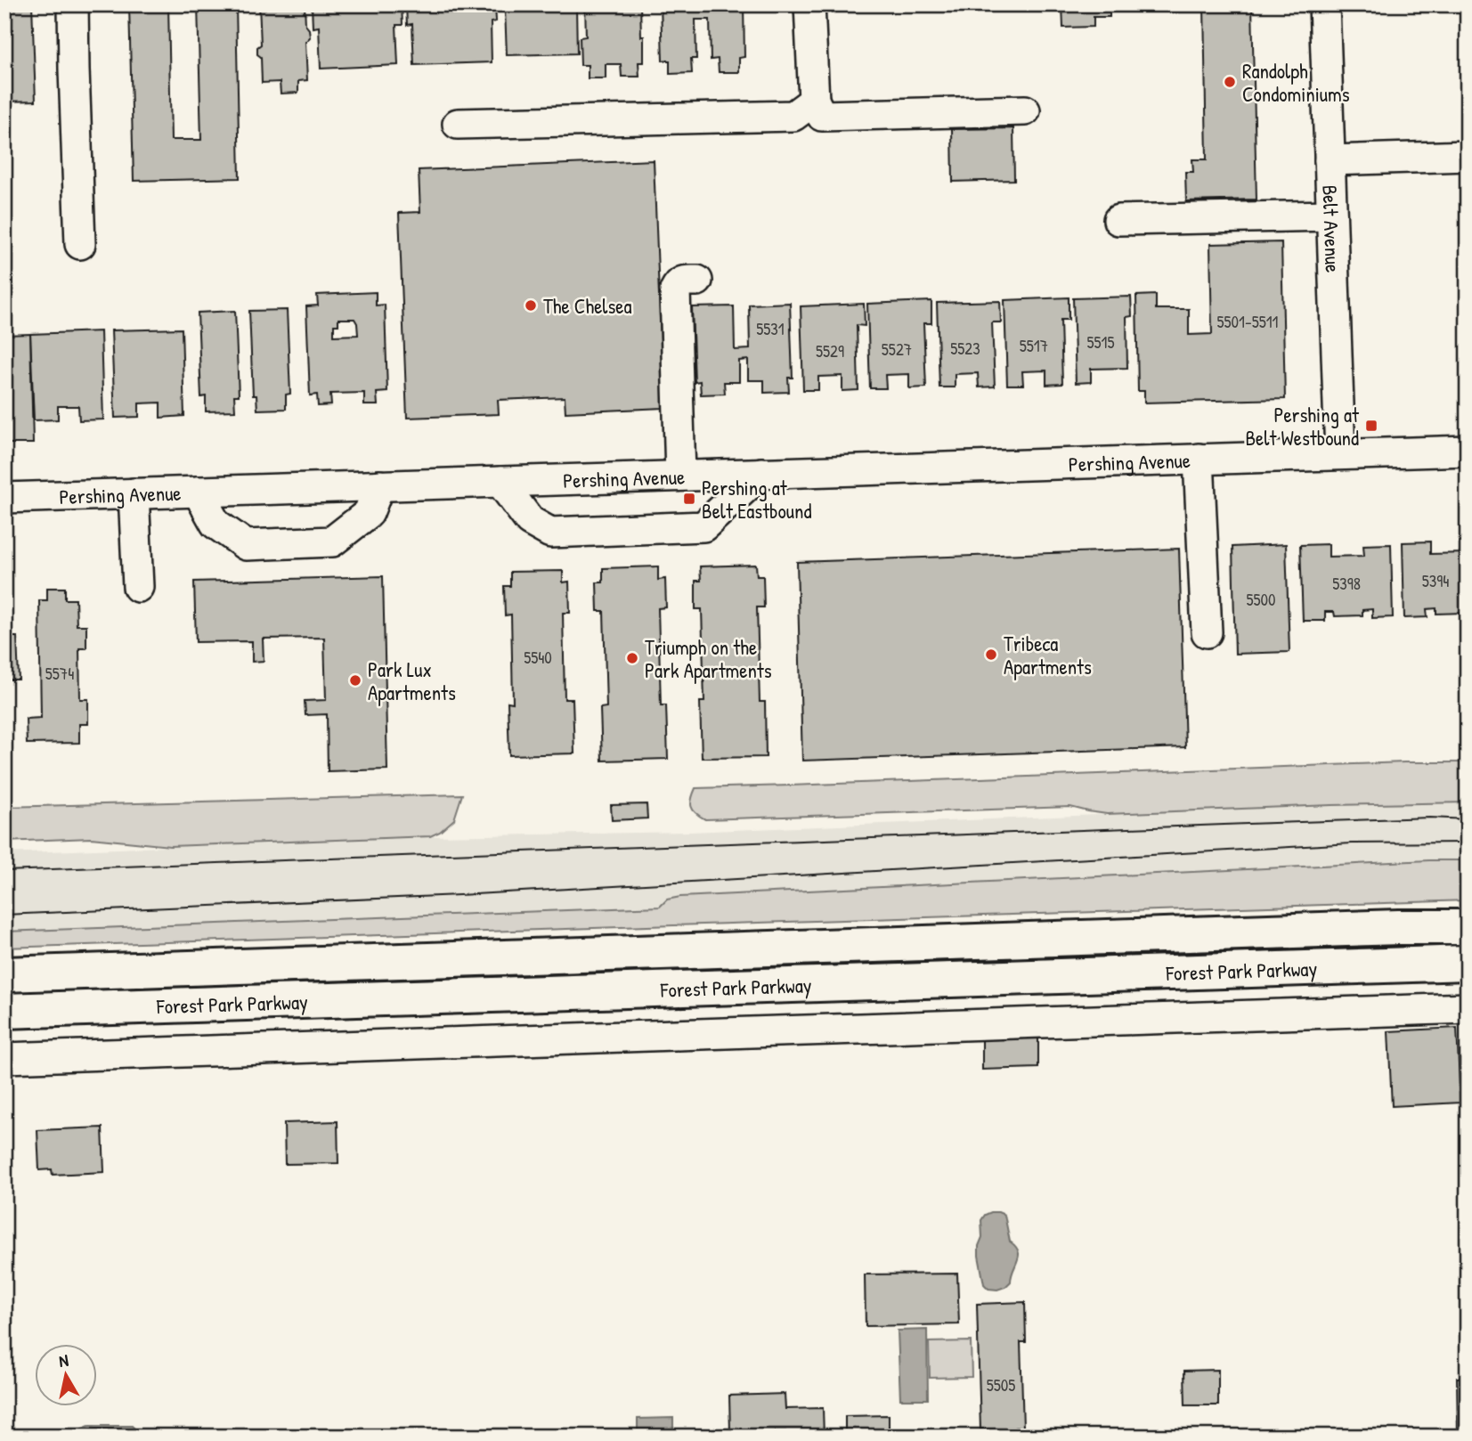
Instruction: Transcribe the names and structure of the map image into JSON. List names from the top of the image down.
{
  "streets": {
    "main road": ["Forest Park Parkway"],
    "street": ["Belt Avenue", "Pershing Avenue"]
  },
  "crossings": [
    ["Belt Avenue", "Pershing Avenue"]
  ],
  "places": {
    "other": [
      "Randolph Condominiums",
      "The Chelsea",
      "Tribeca Apartments",
      "Triumph on the Park Apartments",
      "Park Lux Apartments"
    ],
    "transit": ["Pershing at Belt Westbound", "Pershing at Belt Eastbound"]
  },
  "house_numbers": [
    "5501-5511",
    "5531",
    "5515",
    "5517",
    "5523",
    "5527",
    "5529",
    "5394",
    "5398",
    "5500",
    "5540",
    "5574",
    "5505"
  ],
  "north": "top"
}
